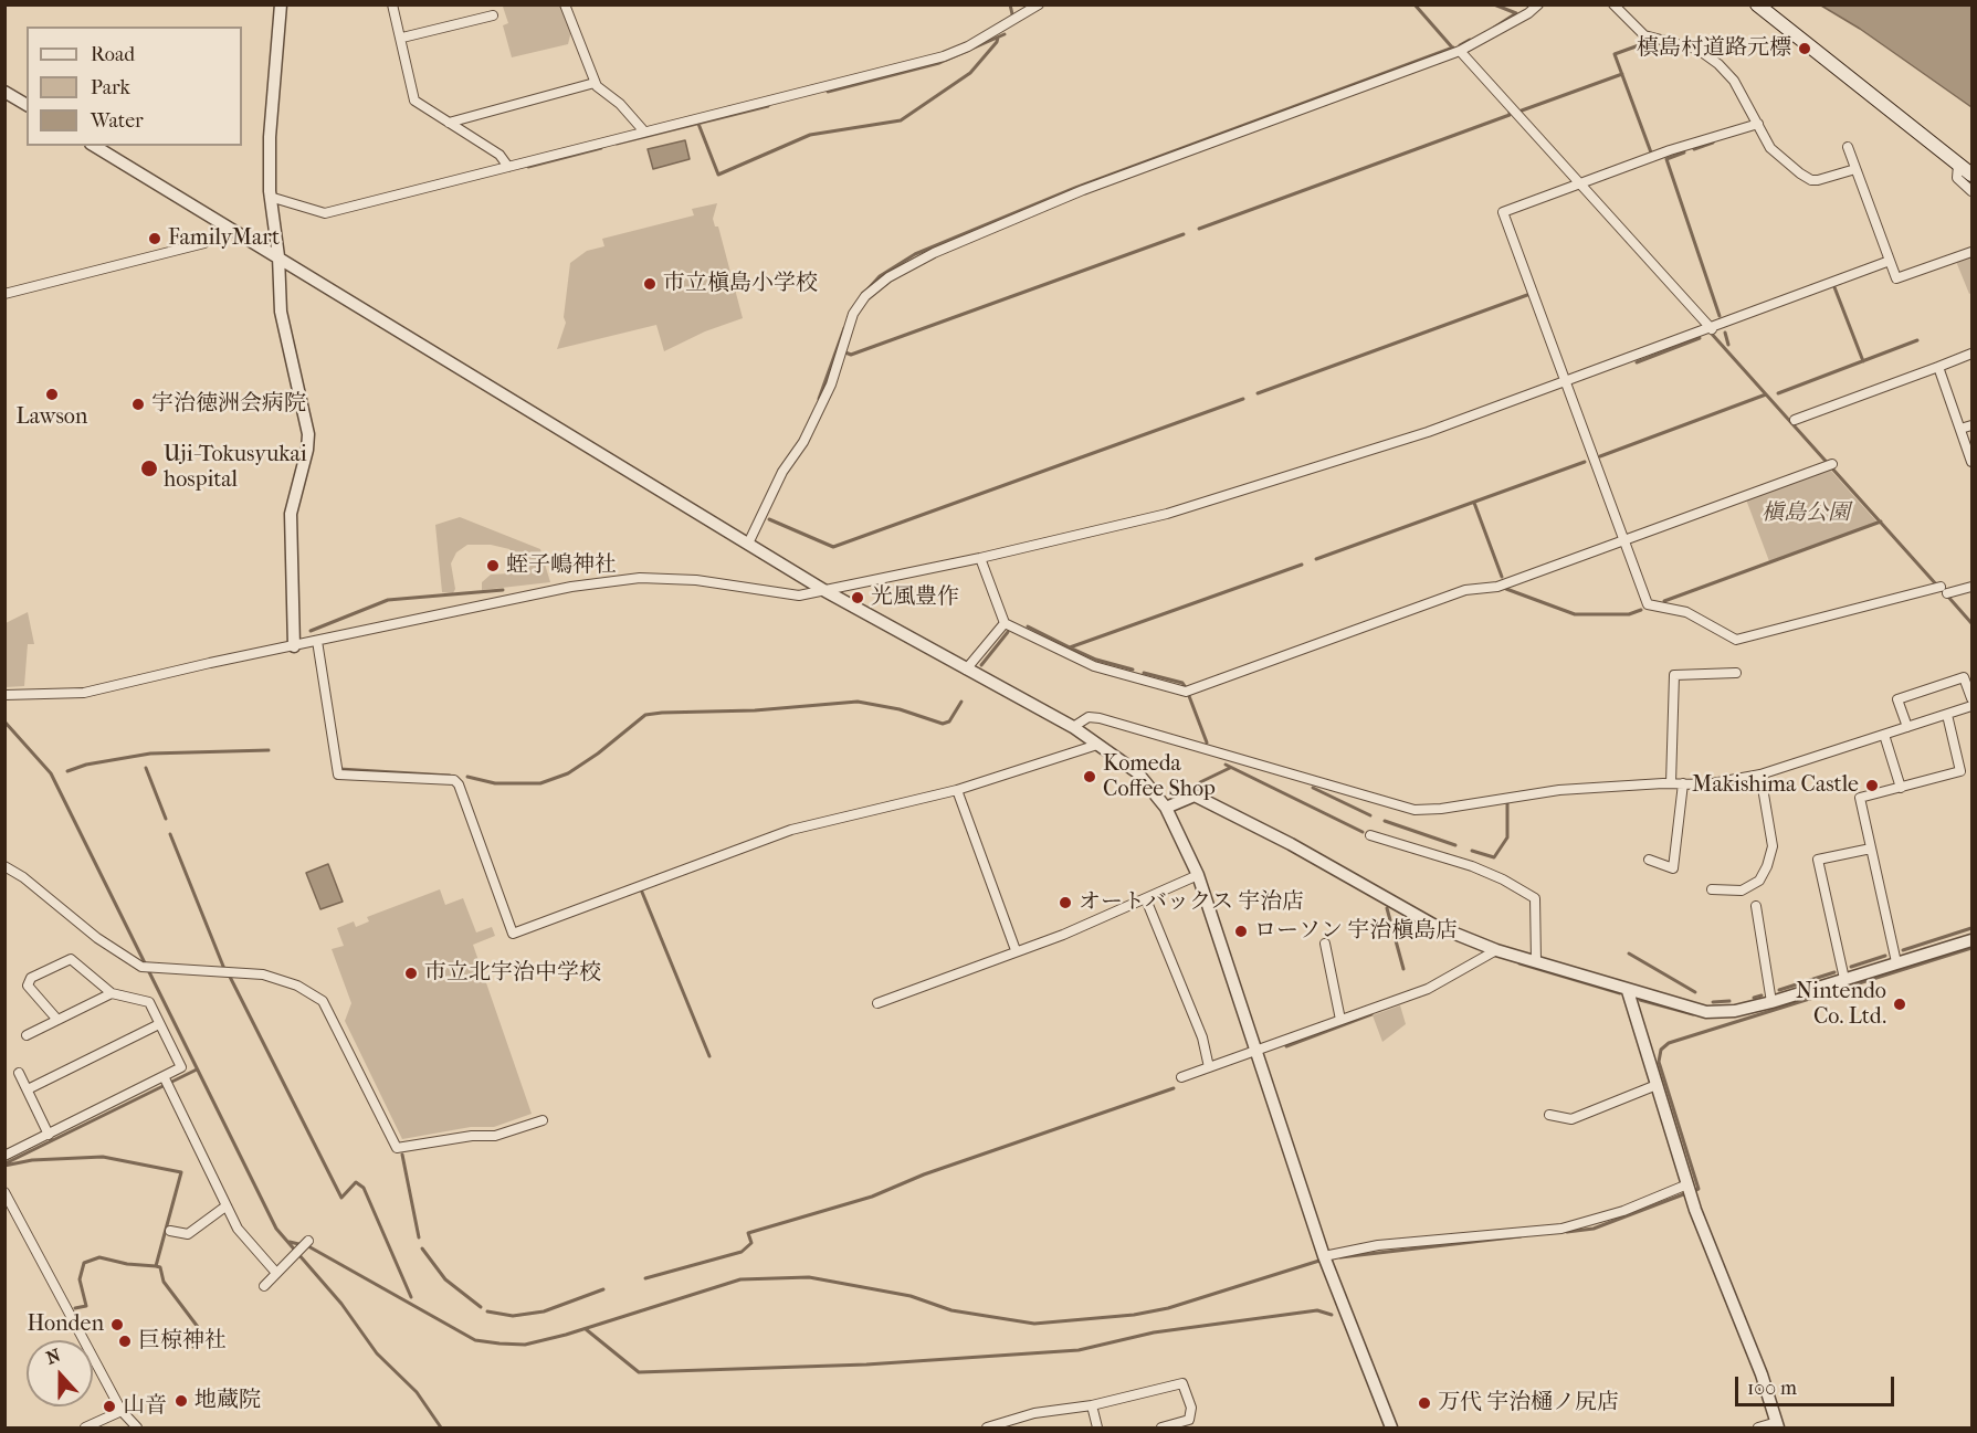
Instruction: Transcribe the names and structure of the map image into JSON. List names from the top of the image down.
{
  "parks": ["槇島公園"],
  "places": [
    "槙島村道路元標",
    "FamilyMart",
    "市立槇島小学校",
    "Lawson",
    "宇治徳洲会病院",
    "Uji-Tokusyukai hospital",
    "蛭子嶋神社",
    "光風豊作",
    "Komeda Coffee Shop",
    "Makishima Castle",
    "オートバックス 宇治店",
    "ローソン 宇治槇島店",
    "市立北宇治中学校",
    "Nintendo Co. Ltd.",
    "Honden",
    "巨椋神社",
    "地蔵院",
    "万代 宇治樋ノ尻店",
    "山音"
  ],
  "legend": ["Road", "Park", "Water"],
  "scale_bar": "100 m",
  "north": "top"
}
